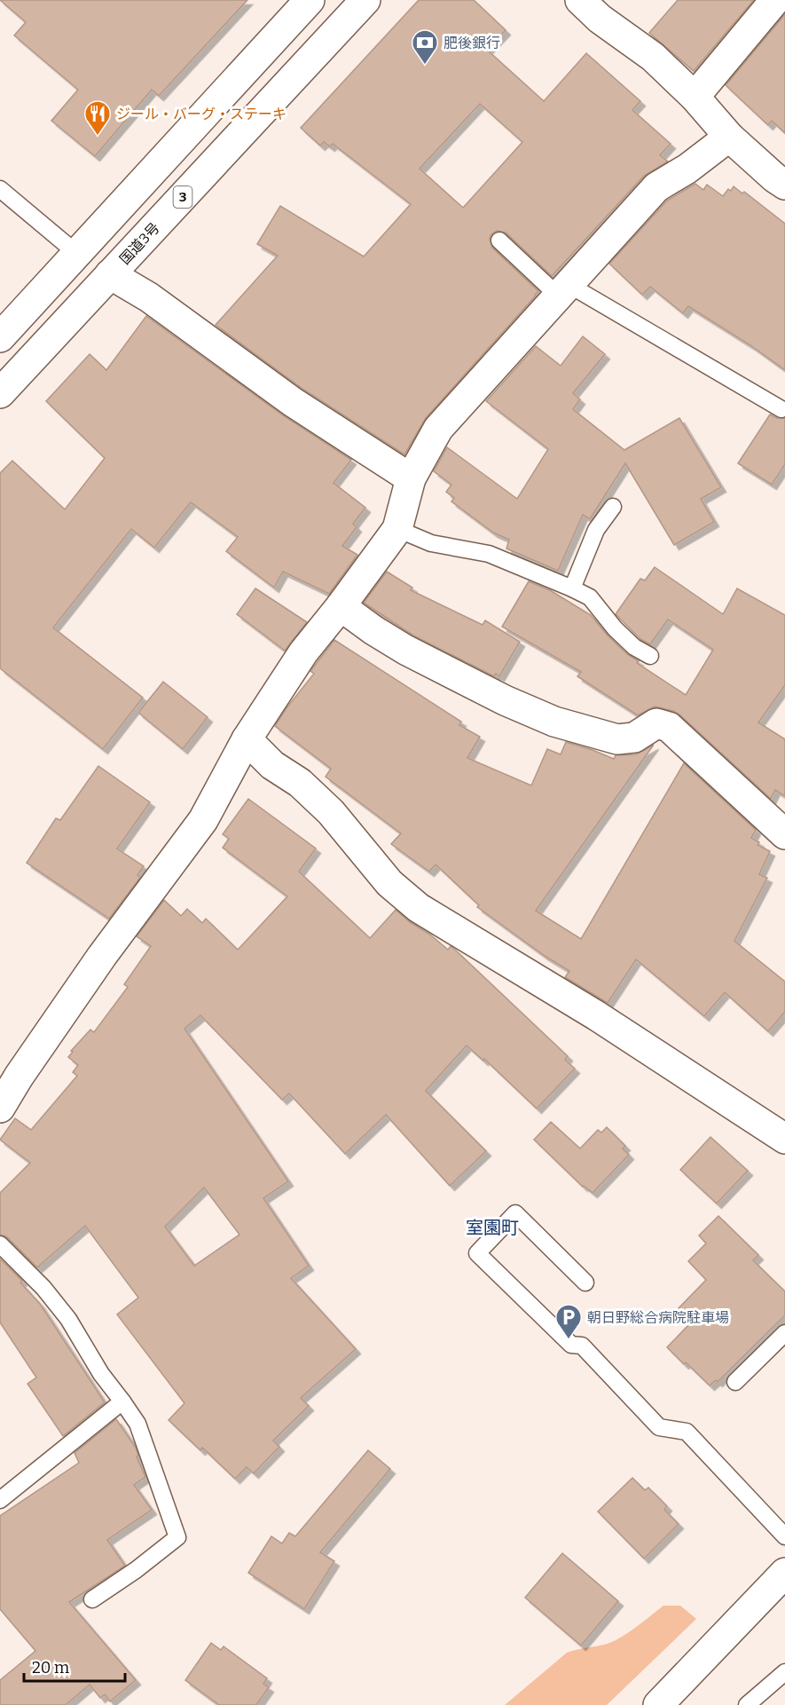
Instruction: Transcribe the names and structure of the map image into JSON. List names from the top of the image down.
{
  "streets": {
    "main road": ["3", "国道3号"]
  },
  "districts": ["室園町"],
  "places": {
    "bank": ["肥後銀行"],
    "restaurant": ["ジール・バーグ・ステーキ"],
    "parking": ["朝日野総合病院駐車場"]
  },
  "scale_bar": "20 m"
}
